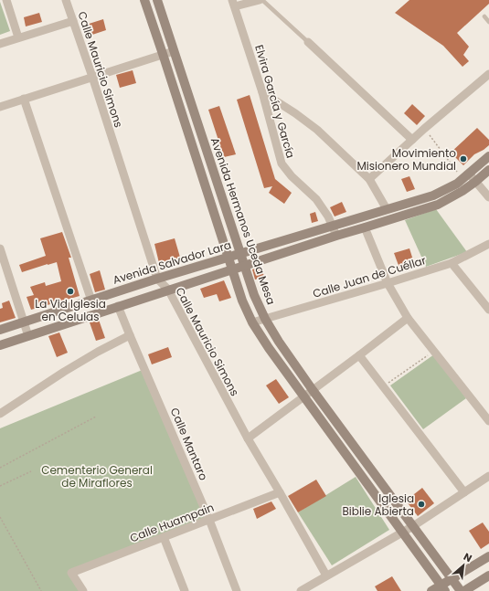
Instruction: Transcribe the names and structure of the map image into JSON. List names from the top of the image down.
{
  "streets": {
    "street": [
      "Calle Mauricio Simons",
      "Elvira García y García",
      "Avenida Hermanos Uceda Mesa",
      "Avenida Salvador Lara",
      "Calle Juan de Cuéllar",
      "Calle Mantaro",
      "Calle Huampain"
    ]
  },
  "crossings": [
    ["Calle Mauricio Simons", "Avenida Salvador Lara"],
    ["Calle Mauricio Simons", "Calle Huampain"],
    ["Elvira García y García", "Avenida Salvador Lara"],
    ["Avenida Hermanos Uceda Mesa", "Avenida Salvador Lara"],
    ["Avenida Hermanos Uceda Mesa", "Calle Juan de Cuéllar"],
    ["Calle Mantaro", "Calle Huampain"]
  ],
  "parks": ["Cementerio General de Miraflores"],
  "places": ["Movimiento Misionero Mundial", "La Vid Iglesia en Celulas", "Iglesia Biblie Abierta"],
  "north": "top right"
}
